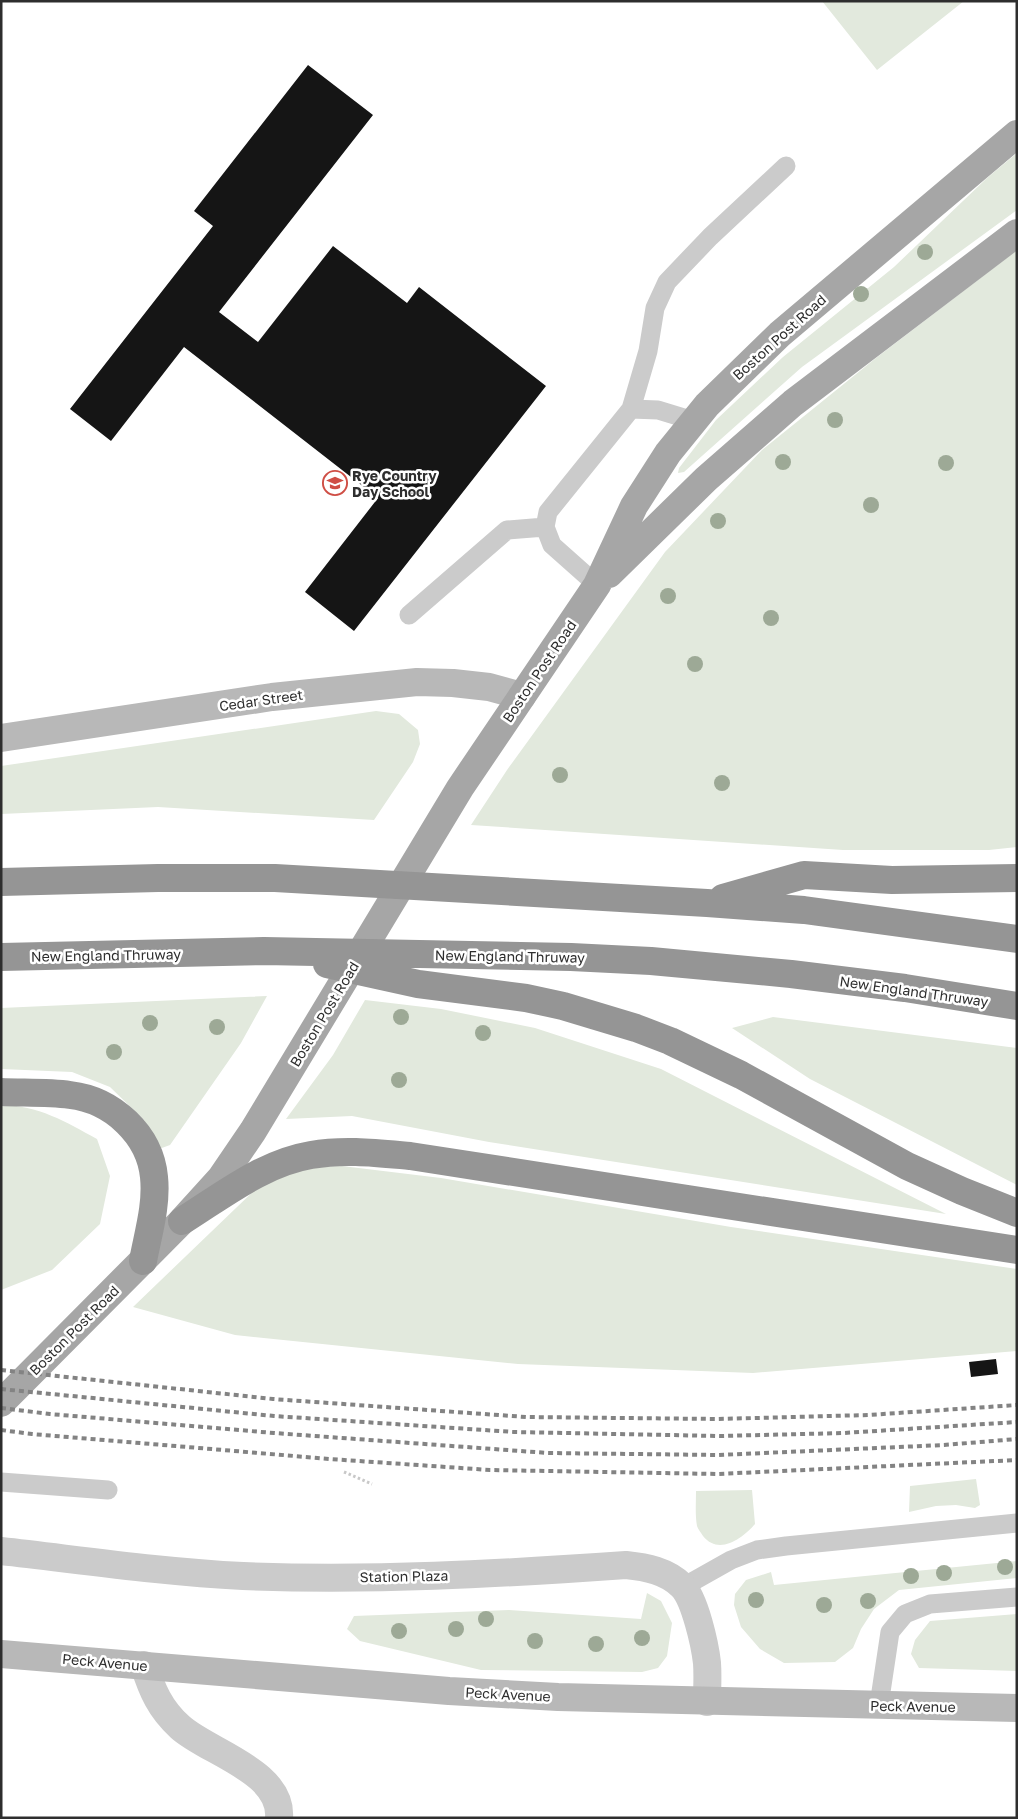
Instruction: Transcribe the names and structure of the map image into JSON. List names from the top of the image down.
{
  "streets": {
    "highway": ["New England Thruway"],
    "main road": ["Boston Post Road"],
    "street": ["Cedar Street", "Station Plaza", "Peck Avenue"]
  },
  "crossings": [
    ["Boston Post Road", "Cedar Street"]
  ],
  "places": {
    "school or university": ["Rye Country Day School"]
  }
}
